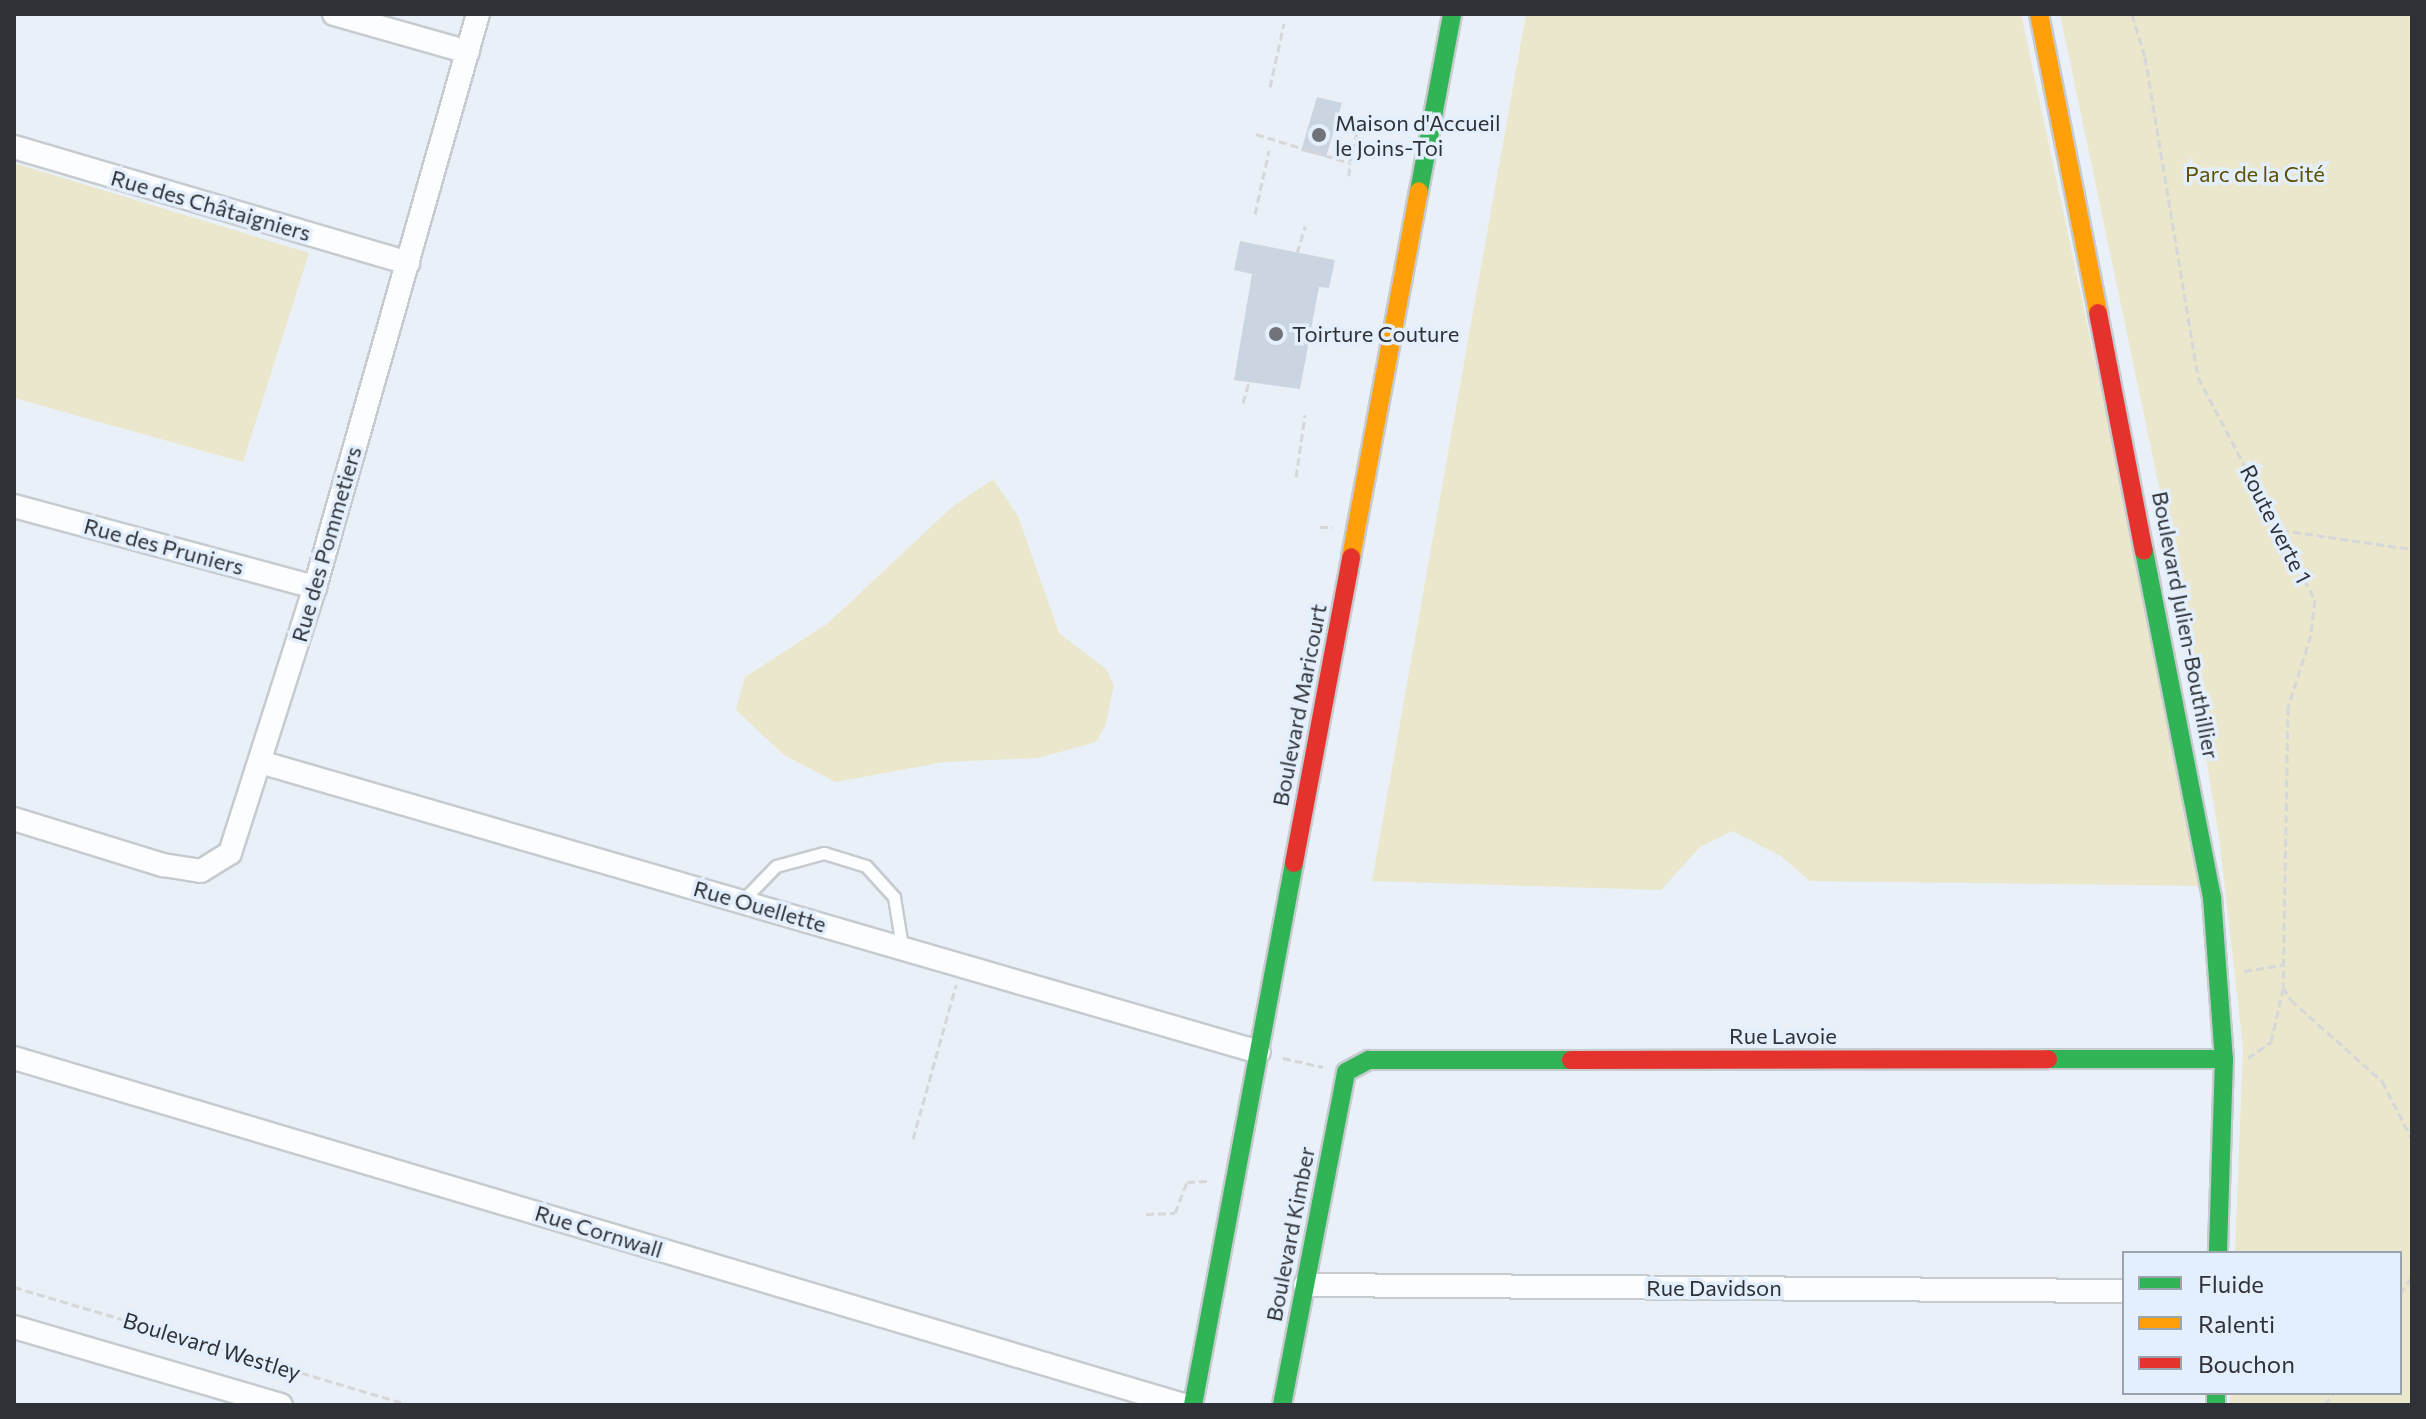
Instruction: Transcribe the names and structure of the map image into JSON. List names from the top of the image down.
{
  "streets": {
    "street": [
      "Rue des Châtaigniers",
      "Rue des Pommetiers",
      "Rue des Pruniers",
      "Boulevard Julien-Bouthillier",
      "Boulevard Maricourt",
      "Rue Ouellette",
      "Rue Lavoie",
      "Rue Cornwall",
      "Boulevard Kimber",
      "Rue Davidson",
      "Boulevard Westley"
    ],
    "path": ["Route verte 1"]
  },
  "crossings": [
    ["Rue des Châtaigniers", "Rue des Pommetiers"],
    ["Route verte 1", "Boulevard Julien-Bouthillier"],
    ["Route verte 1", "Rue Lavoie"],
    ["Rue des Pommetiers", "Rue des Pruniers"],
    ["Rue des Pommetiers", "Rue Ouellette"],
    ["Boulevard Julien-Bouthillier", "Rue Lavoie"],
    ["Boulevard Maricourt", "Rue Ouellette"],
    ["Rue Lavoie", "Boulevard Kimber"],
    ["Boulevard Kimber", "Rue Davidson"]
  ],
  "parks": ["Parc de la Cité"],
  "places": ["Maison d'Accueil le Joins-Toi", "Toirture Couture"],
  "legend": ["Fluide", "Ralenti", "Bouchon"]
}
